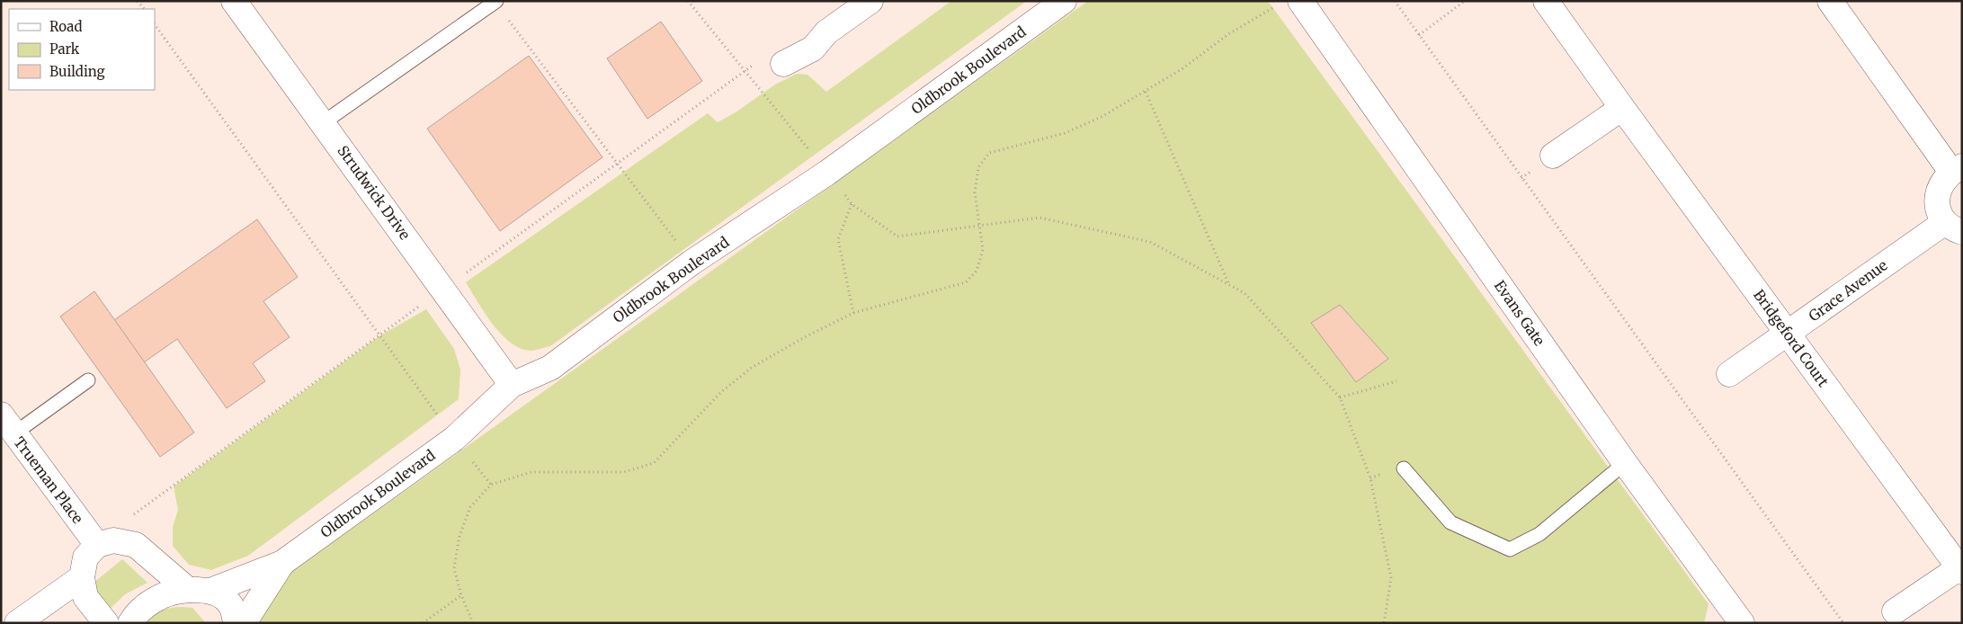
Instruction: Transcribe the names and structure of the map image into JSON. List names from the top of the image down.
{
  "streets": {
    "street": [
      "Oldbrook Boulevard",
      "Strudwick Drive",
      "Grace Avenue",
      "Evans Gate",
      "Bridgeford Court",
      "Trueman Place"
    ]
  },
  "crossings": [
    ["Oldbrook Boulevard", "Strudwick Drive"],
    ["Grace Avenue", "Bridgeford Court"]
  ],
  "legend": ["Road", "Park", "Building"]
}
